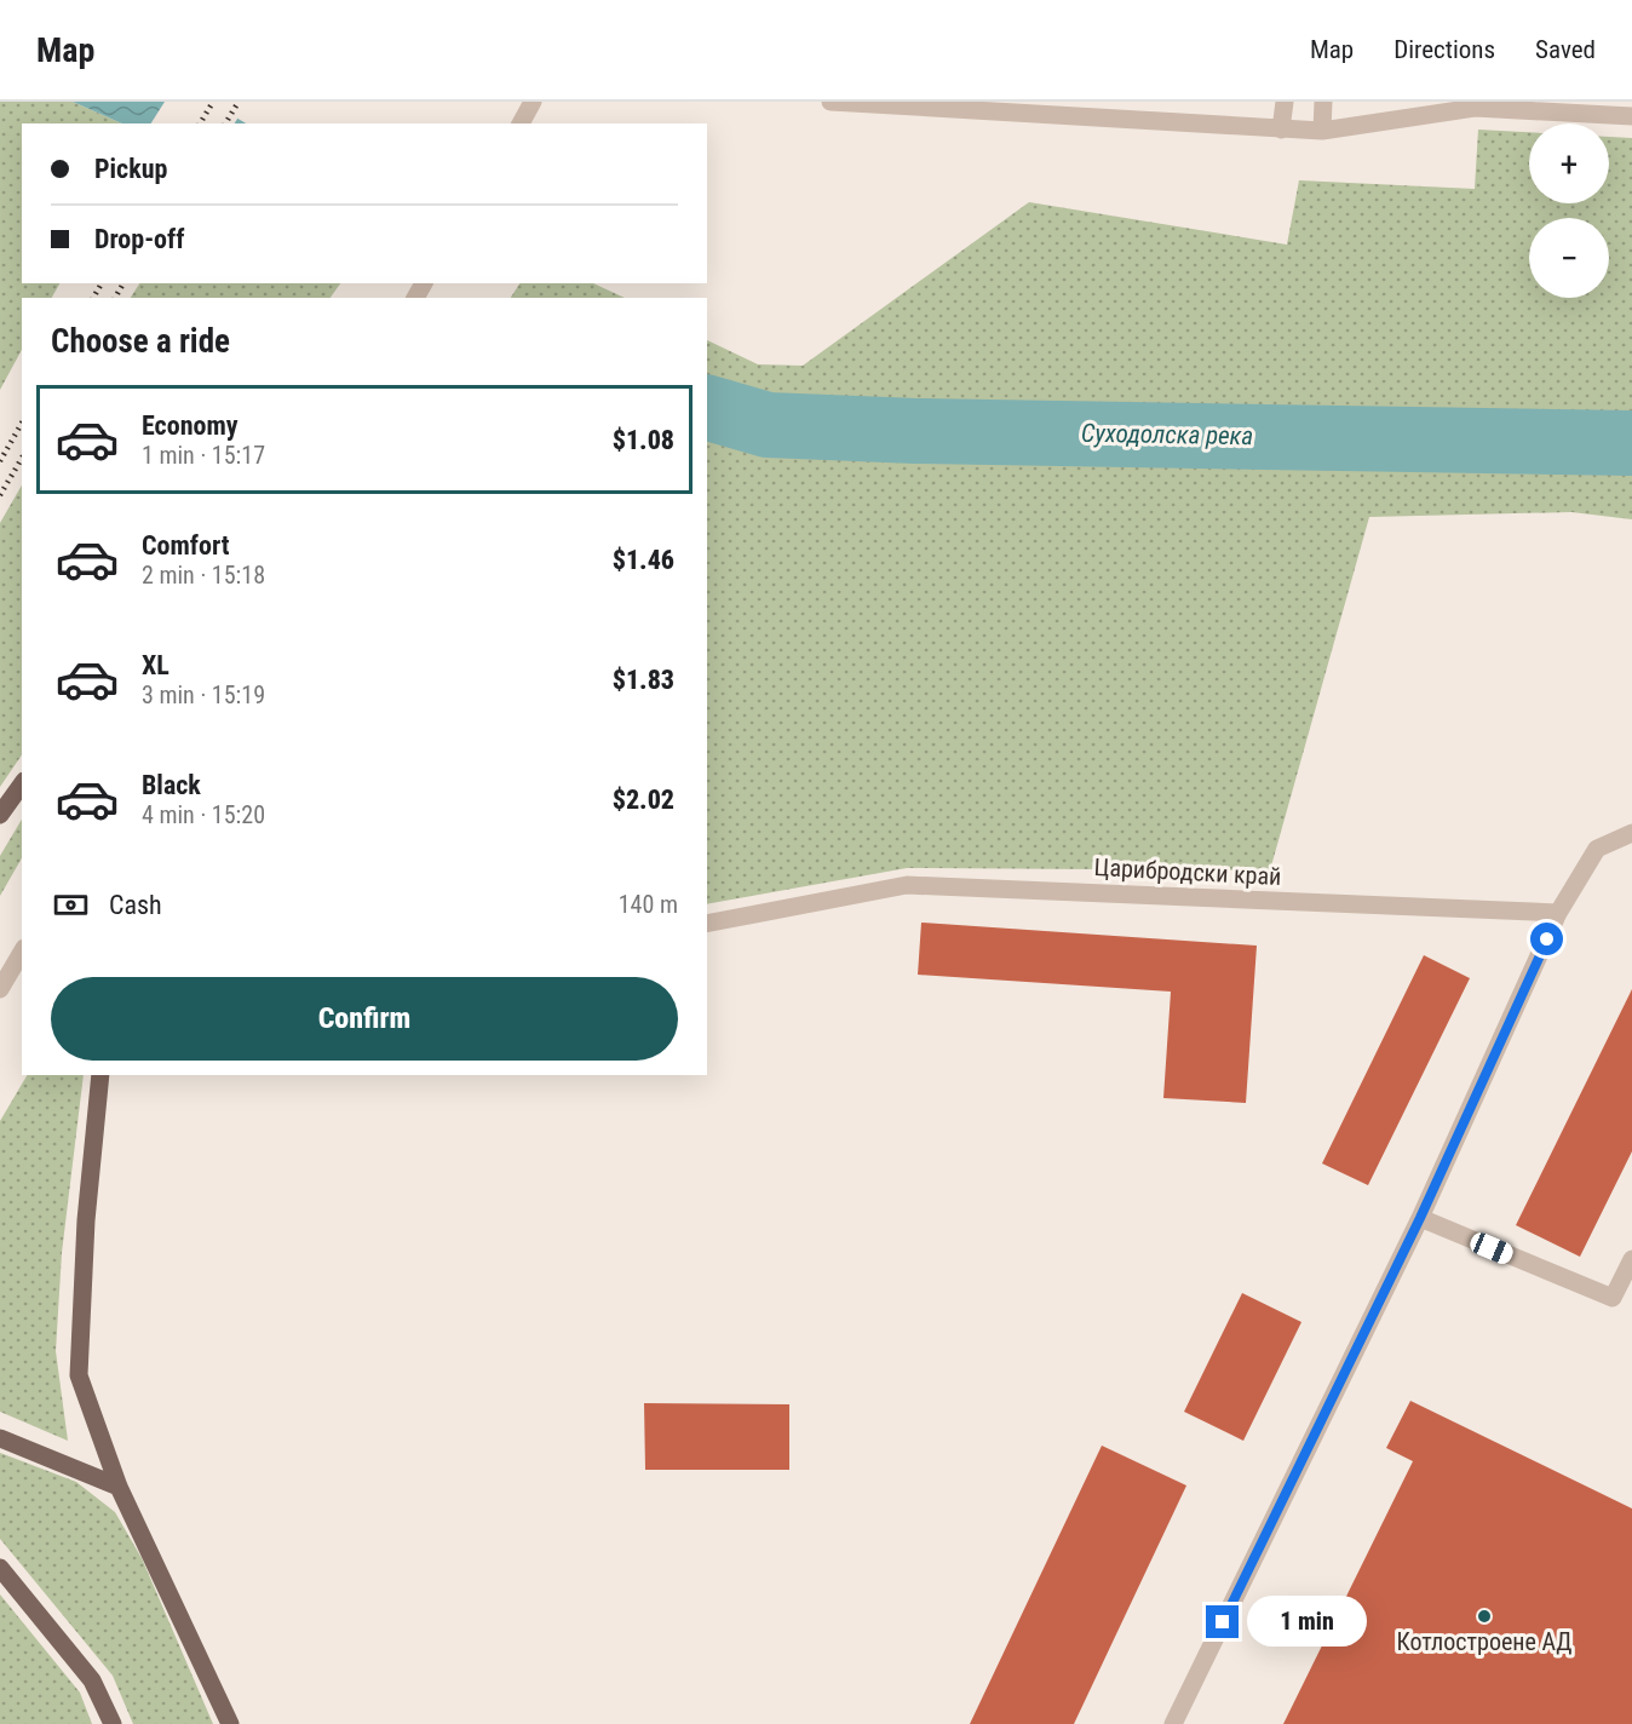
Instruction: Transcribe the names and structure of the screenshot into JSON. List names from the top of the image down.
{
  "streets": {
    "street": ["Царибродски край"]
  },
  "water": ["Суходолска река"],
  "places": ["Котлостроене АД"],
  "page": {
    "header": "Map",
    "nav": ["Map", "Directions", "Saved"],
    "map_buttons": ["+", "−"],
    "banner": ["Pickup", "Drop-off"],
    "heading": "Choose a ride",
    "list": [
      {
        "name": "Economy",
        "note": "1 min · 15:17",
        "value": "$1.08"
      },
      {
        "name": "Comfort",
        "note": "2 min · 15:18",
        "value": "$1.46"
      },
      {
        "name": "XL",
        "note": "3 min · 15:19",
        "value": "$1.83"
      },
      {
        "name": "Black",
        "note": "4 min · 15:20",
        "value": "$2.02"
      }
    ],
    "pay": ["Cash", "140 m"],
    "buttons": "Confirm",
    "bubble": "1 min"
  }
}
